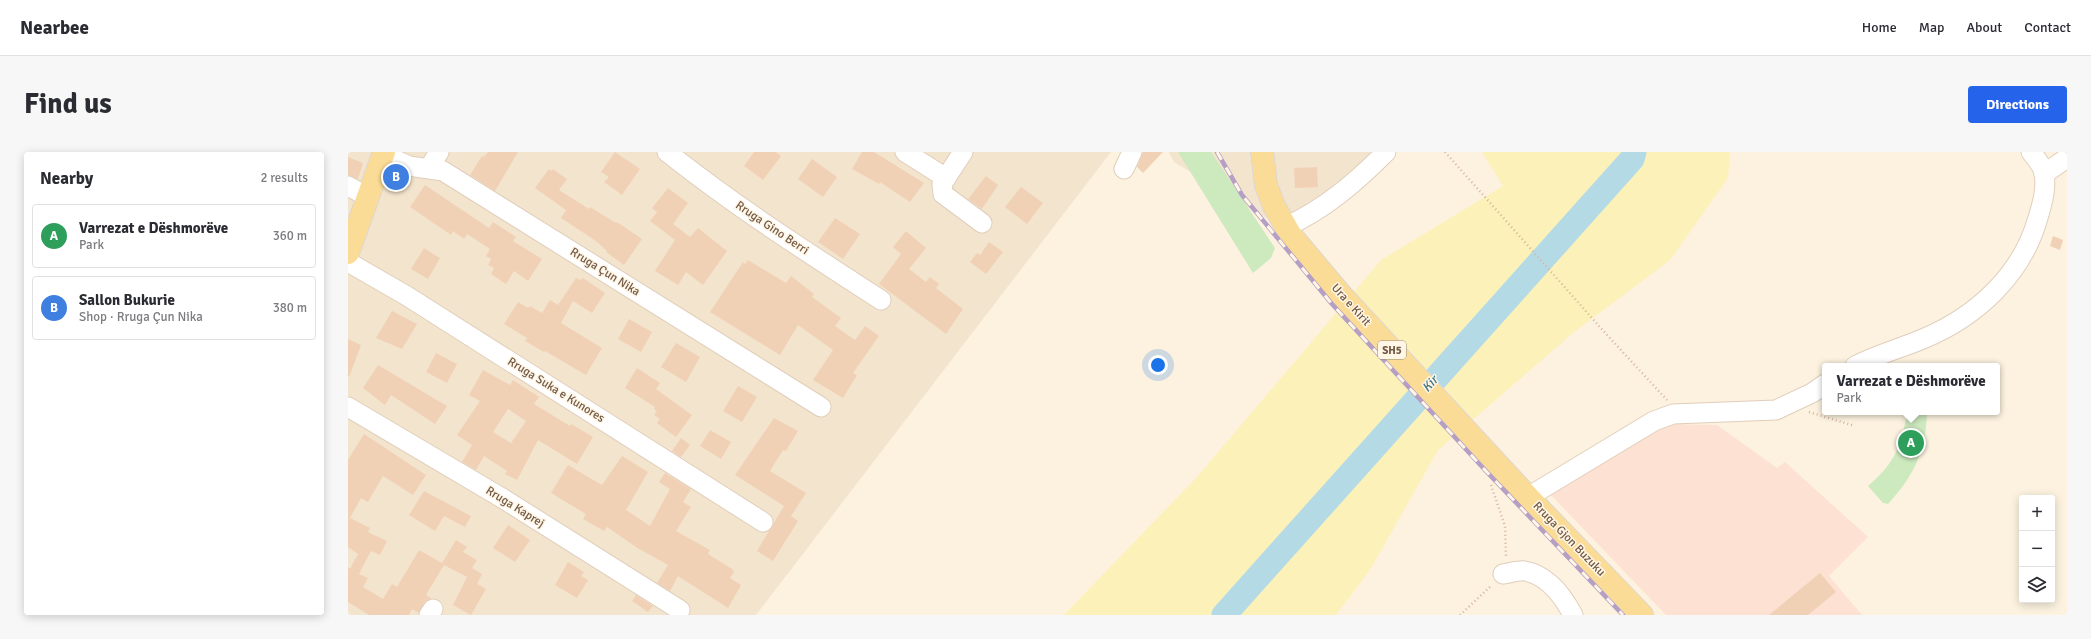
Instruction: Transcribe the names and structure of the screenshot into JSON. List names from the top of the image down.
{
  "streets": {
    "main road": ["Ura e Kirit", "SH5", "Rruga Gjon Buzuku"],
    "street": [
      "Rruga Gino Berri",
      "Rruga Çun Nika",
      "Rruga Suka e Kunores",
      "Rruga Kaprej"
    ]
  },
  "crossings": [
    ["Ura e Kirit", "SH5"],
    ["Ura e Kirit", "Rruga Gjon Buzuku"]
  ],
  "water": ["Kir"],
  "page": {
    "header": "Nearbee",
    "nav": [
      "Home",
      "Map",
      "About",
      "Contact"
    ],
    "buttons": "Directions",
    "title": "Find us",
    "heading": ["Nearby", "2 results"],
    "pins": ["B", "A"],
    "list": [
      {
        "mark": "A",
        "name": "Varrezat e Dëshmorëve",
        "note": "Park",
        "value": "360 m"
      },
      {
        "mark": "B",
        "name": "Sallon Bukurie",
        "note": "Shop · Rruga Çun Nika",
        "value": "380 m"
      }
    ],
    "popup": ["Varrezat e Dëshmorëve", "Park"],
    "map_buttons": ["+", "−"]
  }
}
